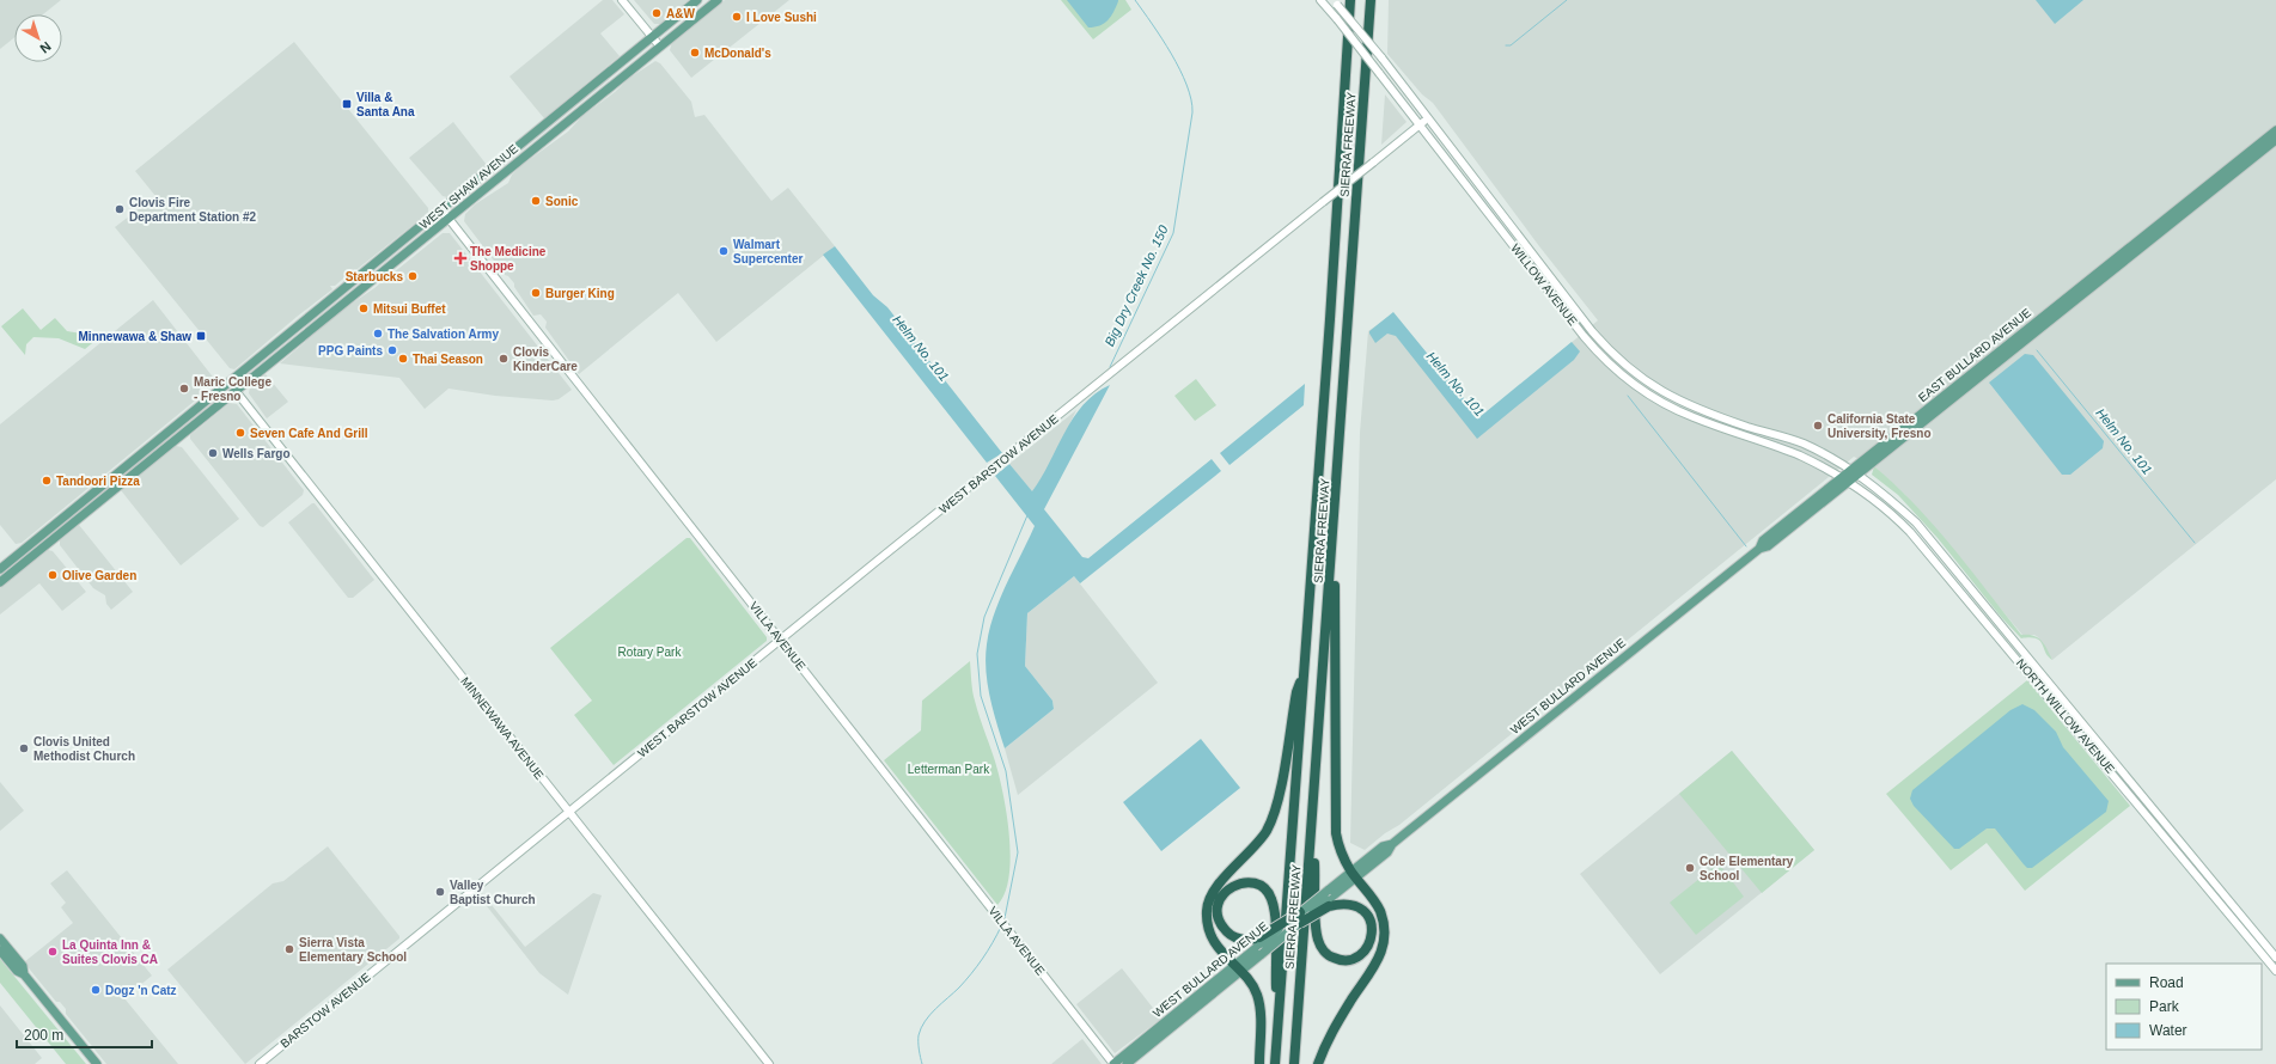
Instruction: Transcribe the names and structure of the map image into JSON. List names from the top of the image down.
{
  "streets": {
    "highway": ["SIERRA FREEWAY"],
    "main road": [
      "WEST SHAW AVENUE",
      "WILLOW AVENUE",
      "EAST BULLARD AVENUE",
      "WEST BARSTOW AVENUE",
      "VILLA AVENUE",
      "WEST BULLARD AVENUE",
      "NORTH WILLOW AVENUE",
      "MINNEWAWA AVENUE",
      "BARSTOW AVENUE"
    ]
  },
  "crossings": [
    ["WEST SHAW AVENUE", "VILLA AVENUE"],
    ["WEST SHAW AVENUE", "MINNEWAWA AVENUE"],
    ["WILLOW AVENUE", "EAST BULLARD AVENUE"],
    ["WILLOW AVENUE", "WEST BARSTOW AVENUE"],
    ["WILLOW AVENUE", "NORTH WILLOW AVENUE"],
    ["EAST BULLARD AVENUE", "WEST BULLARD AVENUE"],
    ["EAST BULLARD AVENUE", "NORTH WILLOW AVENUE"],
    ["WEST BARSTOW AVENUE", "VILLA AVENUE"],
    ["WEST BARSTOW AVENUE", "MINNEWAWA AVENUE"],
    ["WEST BARSTOW AVENUE", "BARSTOW AVENUE"],
    ["VILLA AVENUE", "WEST BULLARD AVENUE"],
    ["MINNEWAWA AVENUE", "BARSTOW AVENUE"]
  ],
  "water": ["Big Dry Creek No. 150", "Helm No. 101"],
  "parks": ["Rotary Park", "Letterman Park"],
  "places": {
    "other": [
      "A&W",
      "I Love Sushi",
      "McDonald's",
      "Sonic",
      "Clovis Fire Department Station #2",
      "Walmart Supercenter",
      "Starbucks",
      "Burger King",
      "Mitsui Buffet",
      "The Salvation Army",
      "PPG Paints",
      "Thai Season",
      "Clovis KinderCare",
      "Maric College - Fresno",
      "California State University, Fresno",
      "Seven Cafe And Grill",
      "Wells Fargo",
      "Tandoori Pizza",
      "Olive Garden",
      "Clovis United Methodist Church",
      "Cole Elementary School",
      "Valley Baptist Church",
      "Sierra Vista Elementary School",
      "La Quinta Inn & Suites Clovis CA",
      "Dogz 'n Catz"
    ],
    "transit": ["Villa & Santa Ana", "Minnewawa & Shaw"],
    "health": ["The Medicine Shoppe"]
  },
  "legend": ["Road", "Park", "Water"],
  "scale_bar": "200 m",
  "north": "bottom right"
}
